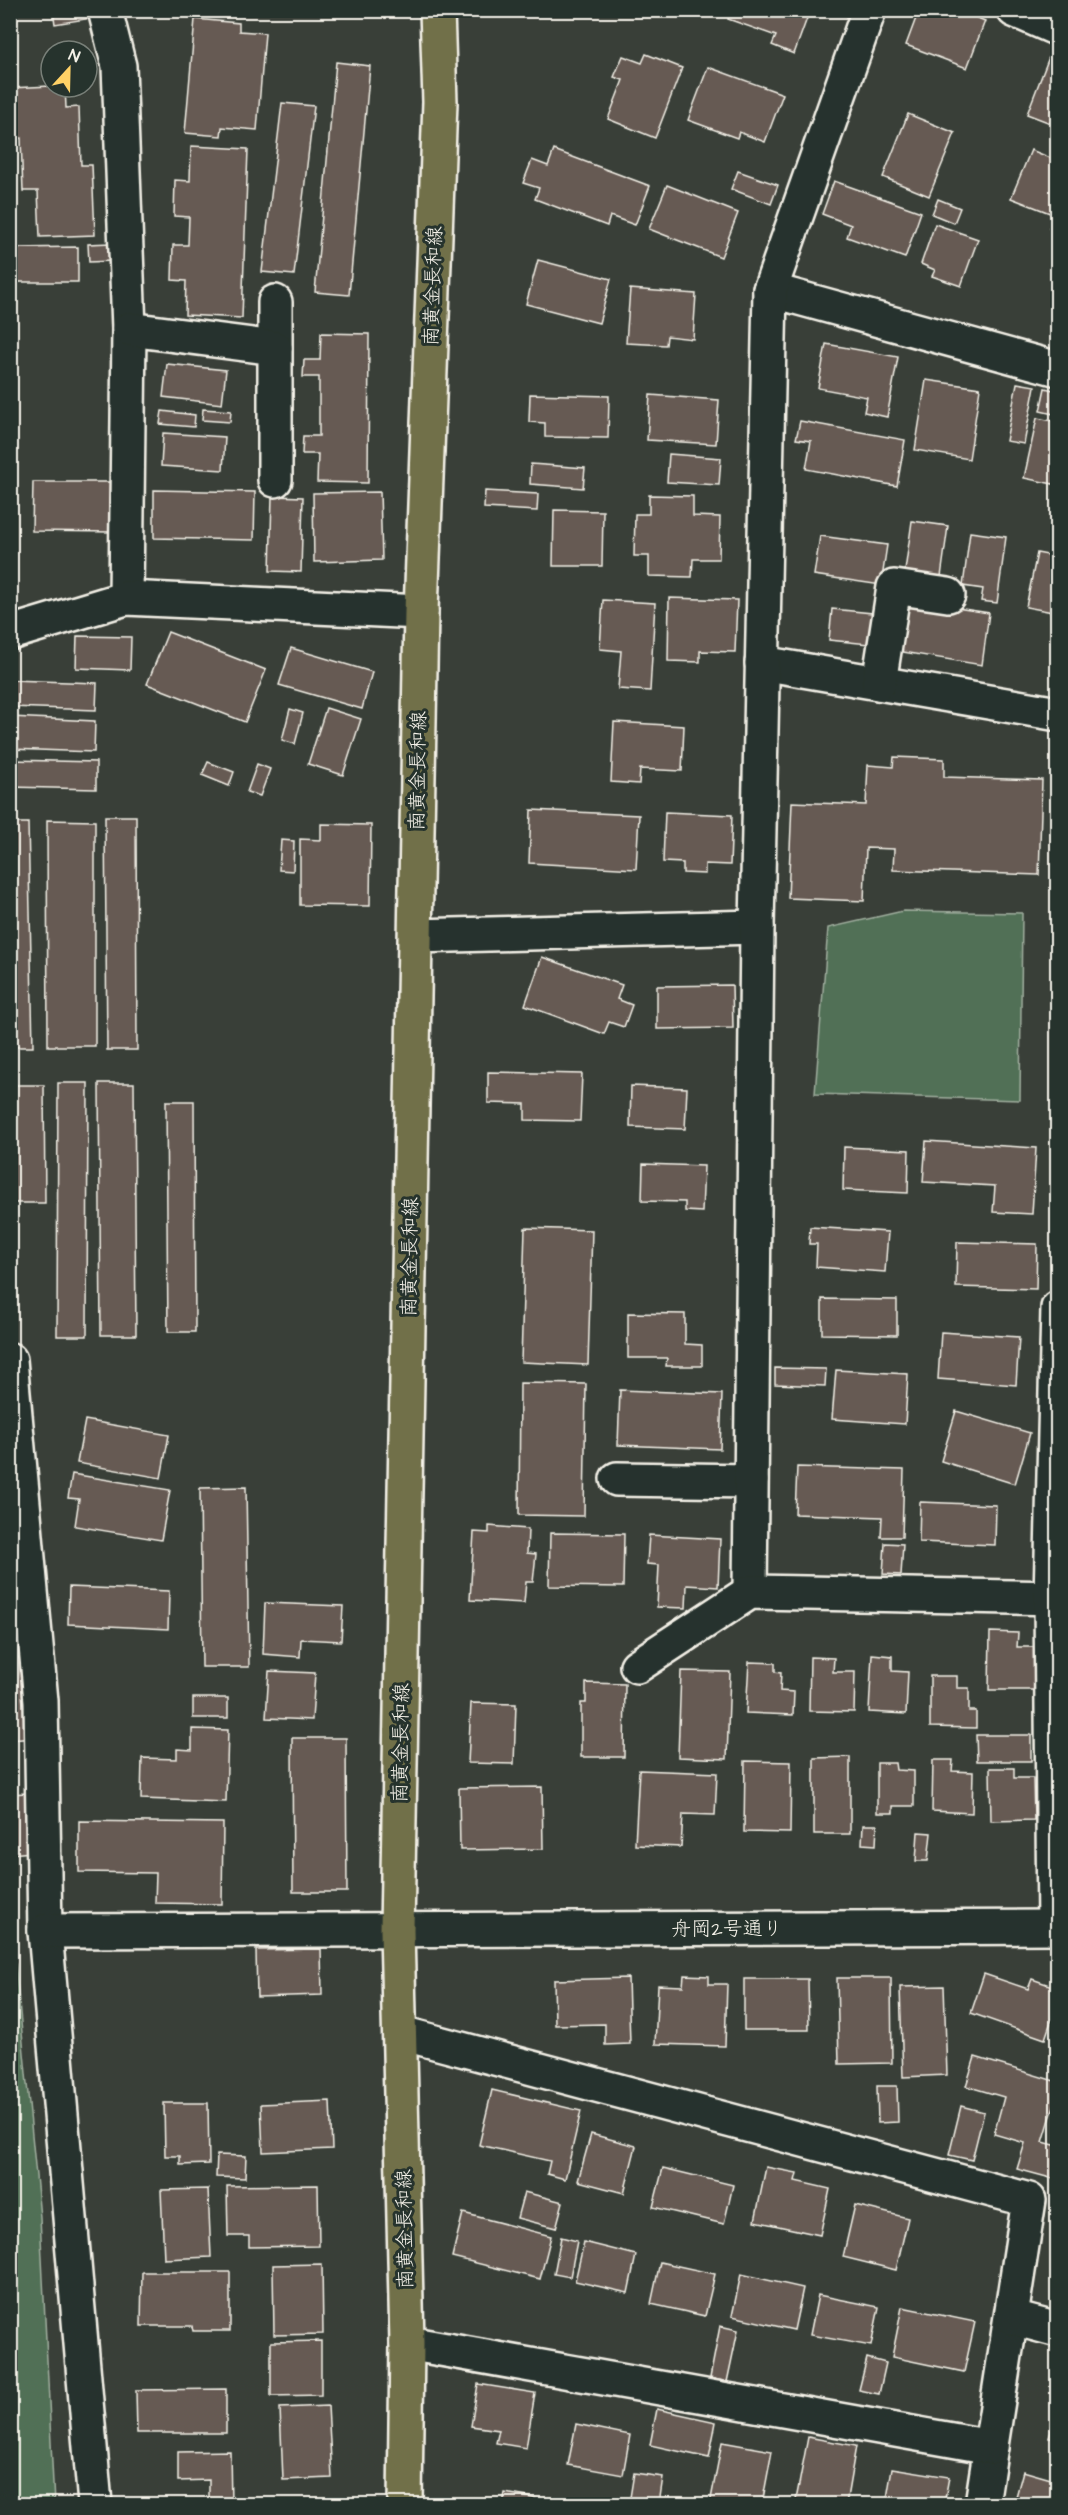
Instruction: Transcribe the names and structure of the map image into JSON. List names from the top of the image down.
{
  "streets": {
    "main road": ["南黄金長和線"],
    "street": ["舟岡2号通り"]
  },
  "crossings": [
    ["南黄金長和線", "舟岡2号通り"]
  ],
  "north": "top"
}
